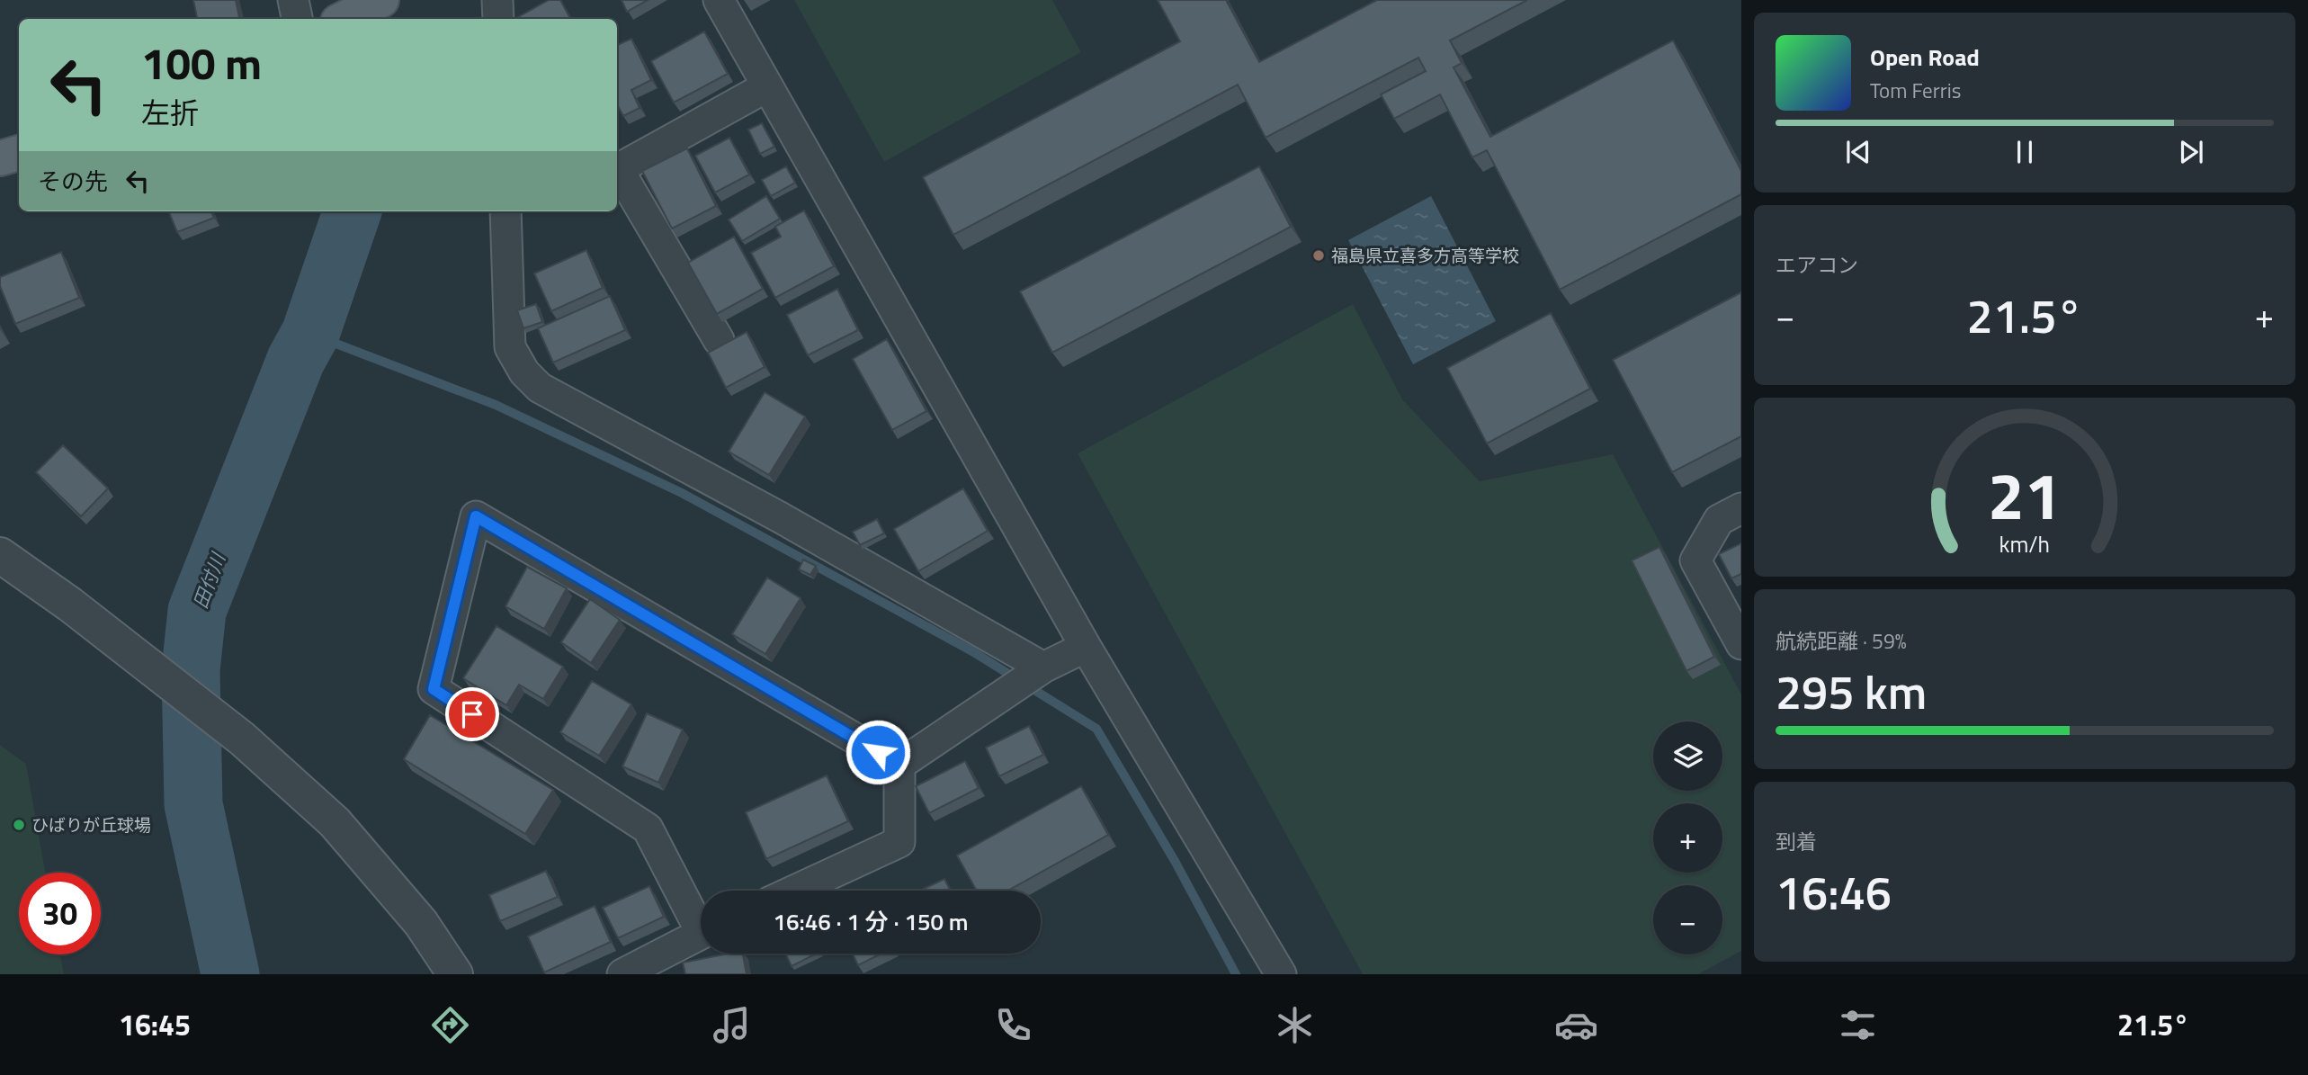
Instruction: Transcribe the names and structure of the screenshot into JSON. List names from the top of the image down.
{
  "water": ["田付川"],
  "places": ["福島県立喜多方高等学校", "ひばりが丘球場"],
  "page": {
    "turn": ["100 m", "左折"],
    "song": ["Open Road", "Tom Ferris"],
    "then": "その先",
    "tile": [
      "エアコン",
      ["航続距離 · 59%", "295 km"],
      ["到着", "16:46"]
    ],
    "heat": ["−", "21.5°", "+"],
    "map_buttons": ["+", "−"],
    "limit": "30",
    "trip": "16:46 · 1 分 · 150 m",
    "tabs": ["16:45", "21.5°"],
    "gauge": ["21", "km/h"]
  }
}
